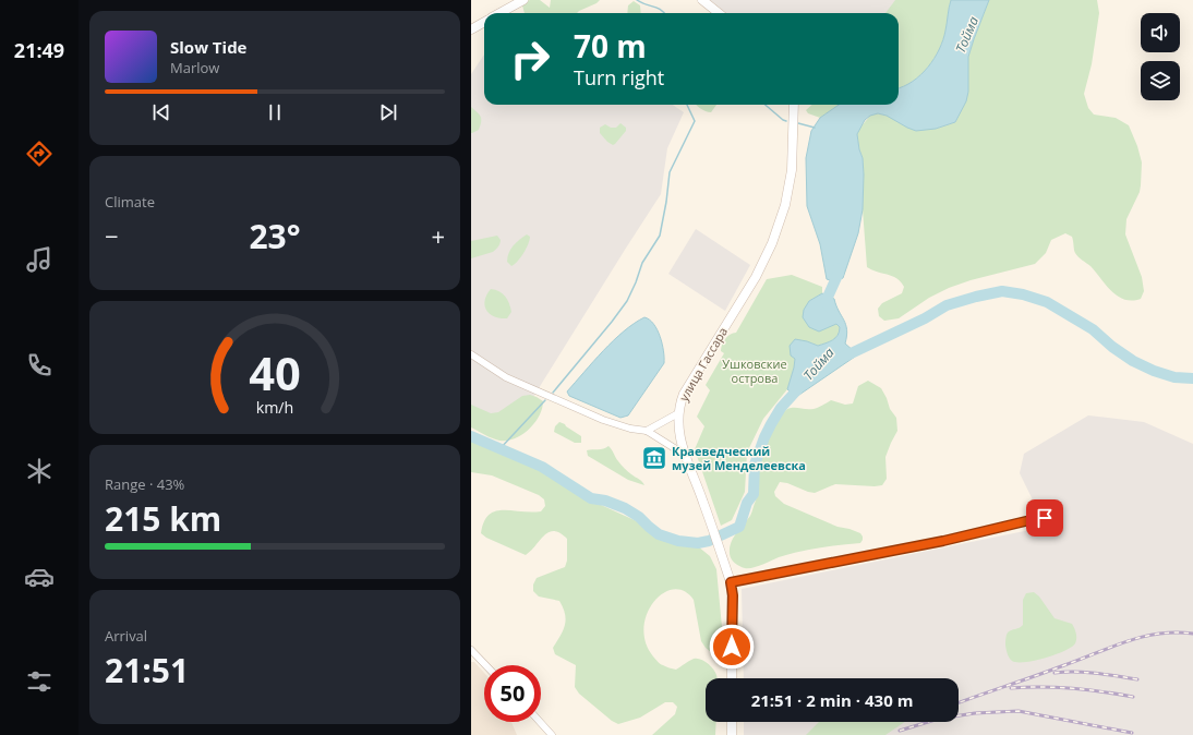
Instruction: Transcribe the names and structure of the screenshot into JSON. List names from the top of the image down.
{
  "streets": {
    "main road": ["улица Гассара"]
  },
  "water": ["Тойма"],
  "parks": ["Ушковские острова"],
  "places": {
    "museum": ["Краеведческий музей Менделеевска"]
  },
  "page": {
    "tabs": "21:49",
    "turn": ["70 m", "Turn right"],
    "song": ["Slow Tide", "Marlow"],
    "tile": [
      "Climate",
      ["Range · 43%", "215 km"],
      ["Arrival", "21:51"]
    ],
    "heat": ["−", "23°", "+"],
    "limit": "50",
    "trip": "21:51 · 2 min · 430 m",
    "gauge": ["40", "km/h"]
  }
}
